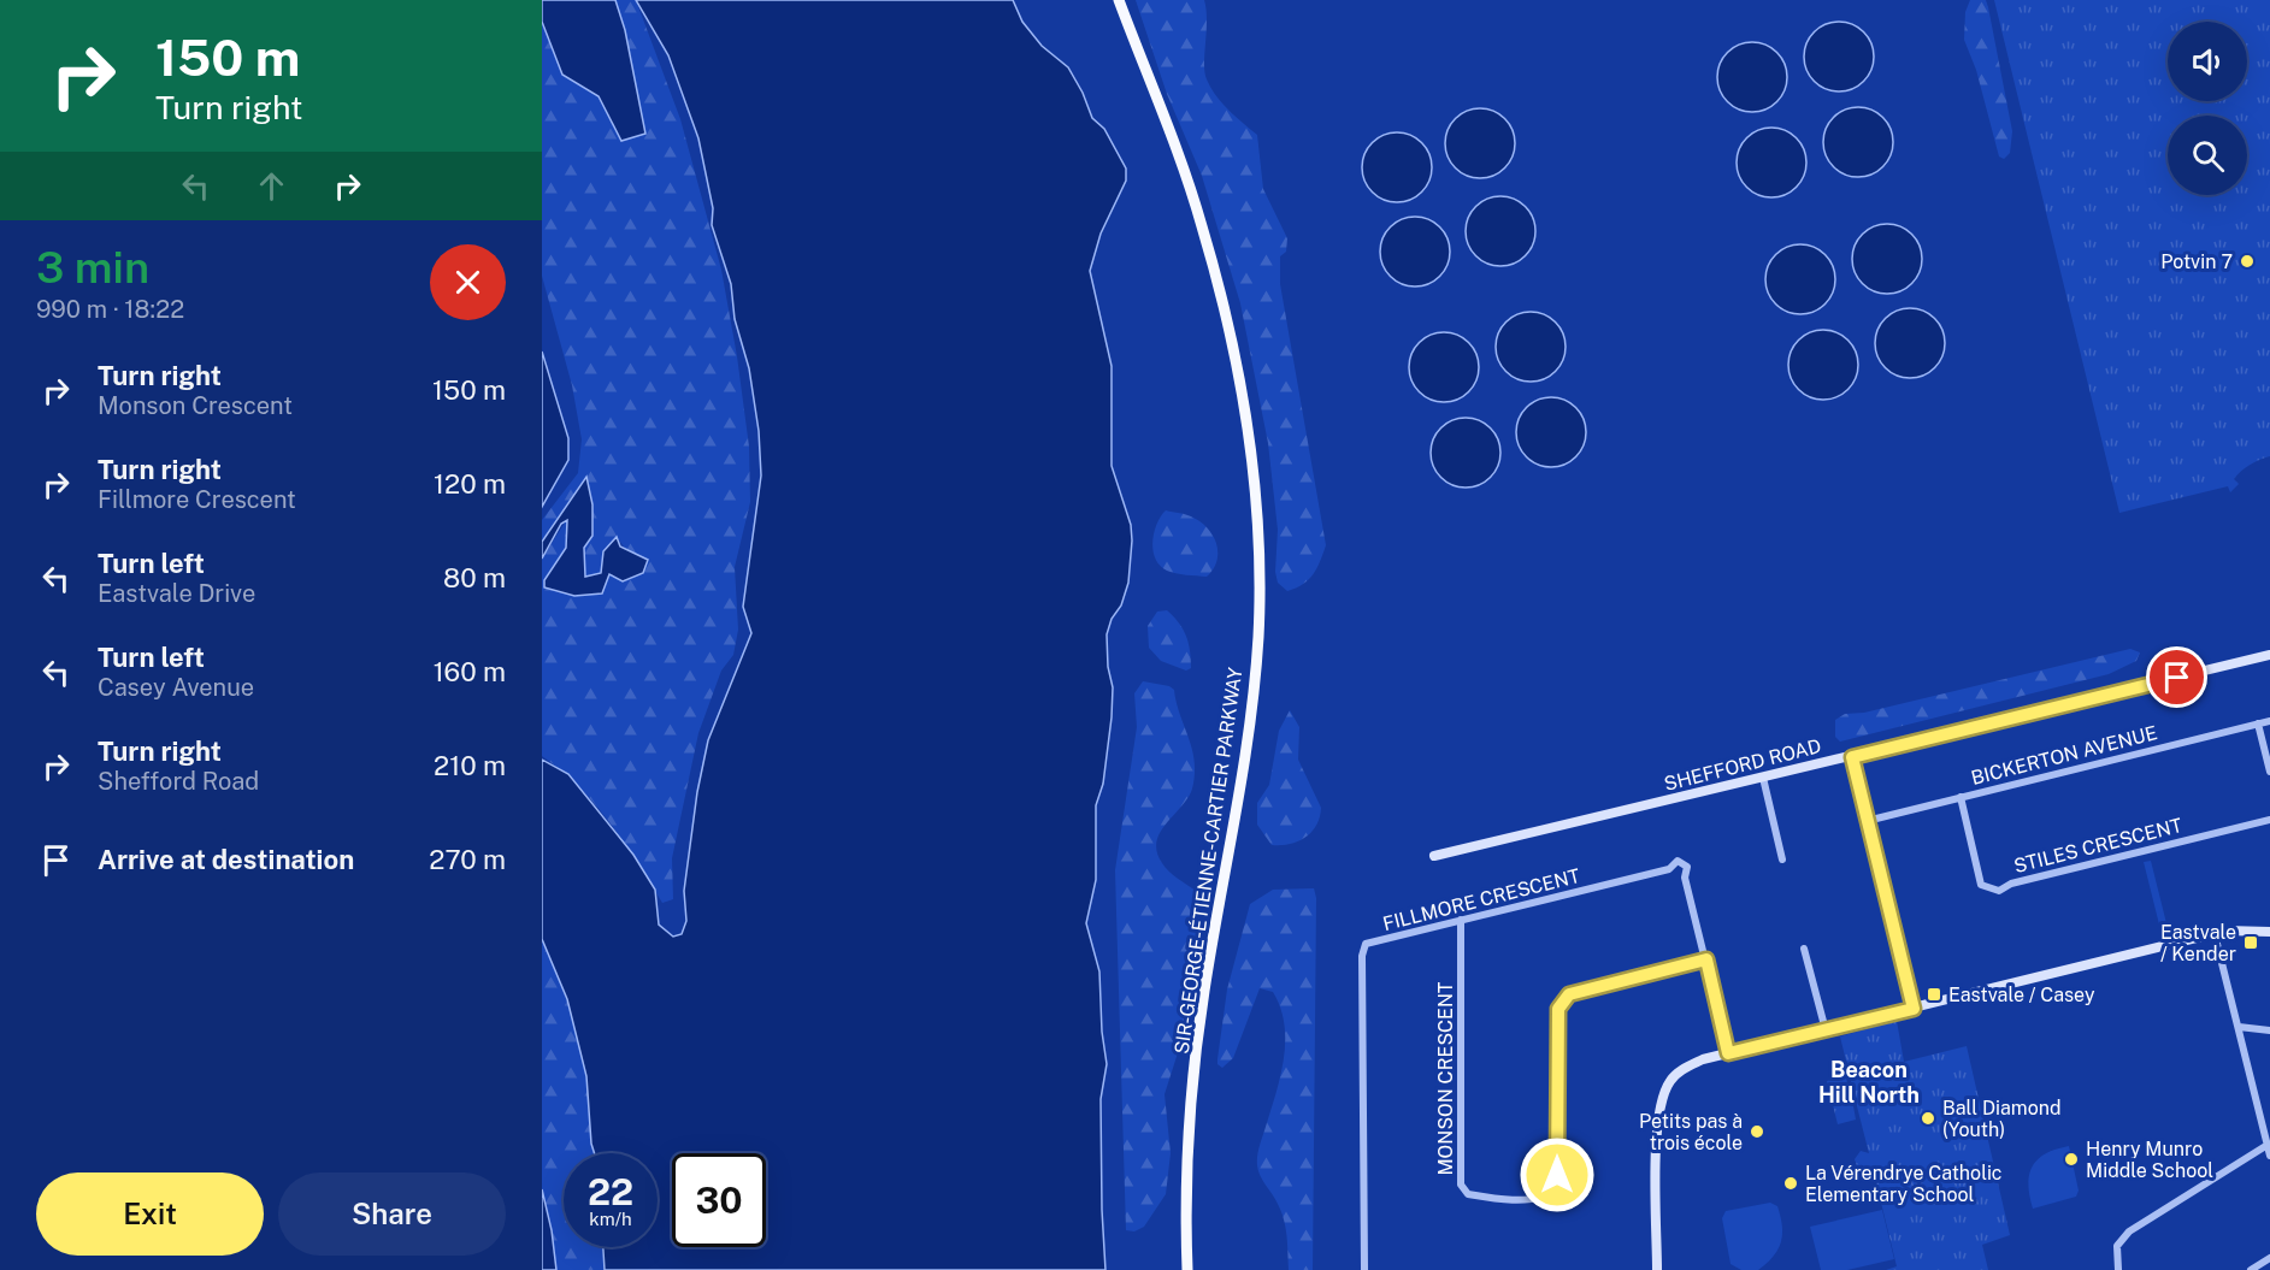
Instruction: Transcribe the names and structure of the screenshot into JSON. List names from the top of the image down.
{
  "streets": {
    "main road": ["SIR-GEORGE-ÉTIENNE-CARTIER PARKWAY"],
    "street": [
      "BICKERTON AVENUE",
      "SHEFFORD ROAD",
      "STILES CRESCENT",
      "FILLMORE CRESCENT",
      "MONSON CRESCENT"
    ]
  },
  "crossings": [
    ["BICKERTON AVENUE", "STILES CRESCENT"],
    ["FILLMORE CRESCENT", "MONSON CRESCENT"]
  ],
  "districts": ["Beacon Hill North"],
  "places": {
    "other": [
      "Potvin 7",
      "Ball Diamond (Youth)",
      "Petits pas à trois école",
      "Henry Munro Middle School",
      "La Vérendrye Catholic Elementary School"
    ],
    "transit": ["Eastvale / Kender", "Eastvale / Casey"]
  },
  "page": {
    "turn": ["150 m", "Turn right"],
    "heading": ["3 min", "990 m · 18:22"],
    "list": [
      {
        "name": "Turn right",
        "note": "Monson Crescent",
        "value": "150 m"
      },
      {
        "name": "Turn right",
        "note": "Fillmore Crescent",
        "value": "120 m"
      },
      {
        "name": "Turn left",
        "note": "Eastvale Drive",
        "value": "80 m"
      },
      {
        "name": "Turn left",
        "note": "Casey Avenue",
        "value": "160 m"
      },
      {
        "name": "Turn right",
        "note": "Shefford Road",
        "value": "210 m"
      },
      {
        "name": "Arrive at destination",
        "value": "270 m"
      }
    ],
    "speed": "22 km/h",
    "limit": "30",
    "buttons": ["Exit", "Share"]
  }
}
